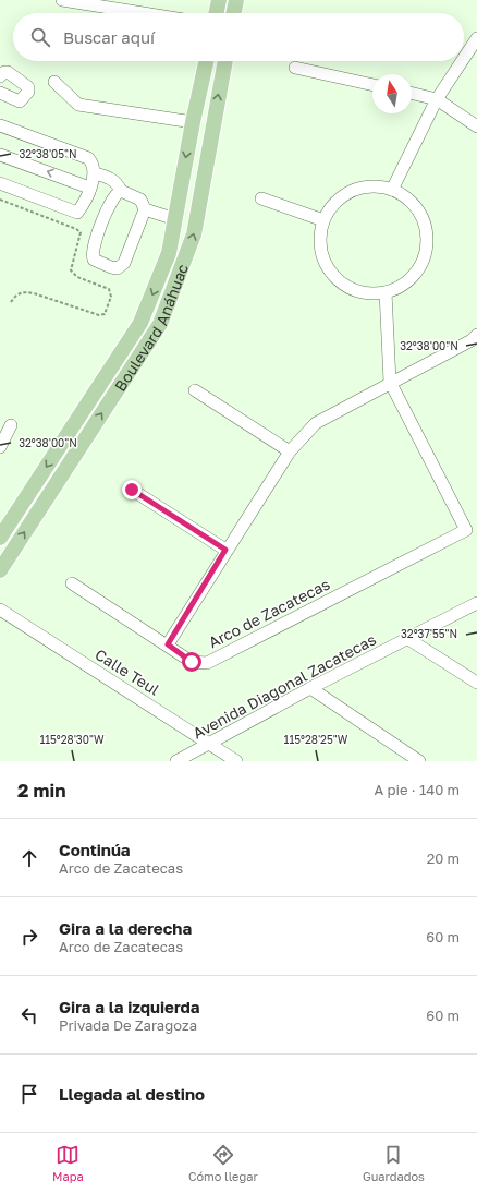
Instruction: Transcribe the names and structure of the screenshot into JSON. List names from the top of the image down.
{
  "streets": {
    "main road": ["Boulevard Anáhuac"],
    "street": ["Arco de Zacatecas", "Calle Teul", "Avenida Diagonal Zacatecas"]
  },
  "crossings": [
    ["Calle Teul", "Avenida Diagonal Zacatecas"]
  ],
  "north": "top",
  "page": {
    "search": "Buscar aquí",
    "heading": ["2 min", "A pie · 140 m"],
    "list": [
      ["Continúa", "Arco de Zacatecas", "20 m"],
      ["Gira a la derecha", "Arco de Zacatecas", "60 m"],
      ["Gira a la izquierda", "Privada De Zaragoza", "60 m"],
      "Llegada al destino"
    ],
    "nav": ["Mapa", "Cómo llegar", "Guardados"]
  },
  "coordinates": [
    "32°38'05\"N",
    "32°38'00\"N",
    "32°37'55\"N",
    "115°28'30\"W",
    "115°28'25\"W"
  ]
}
